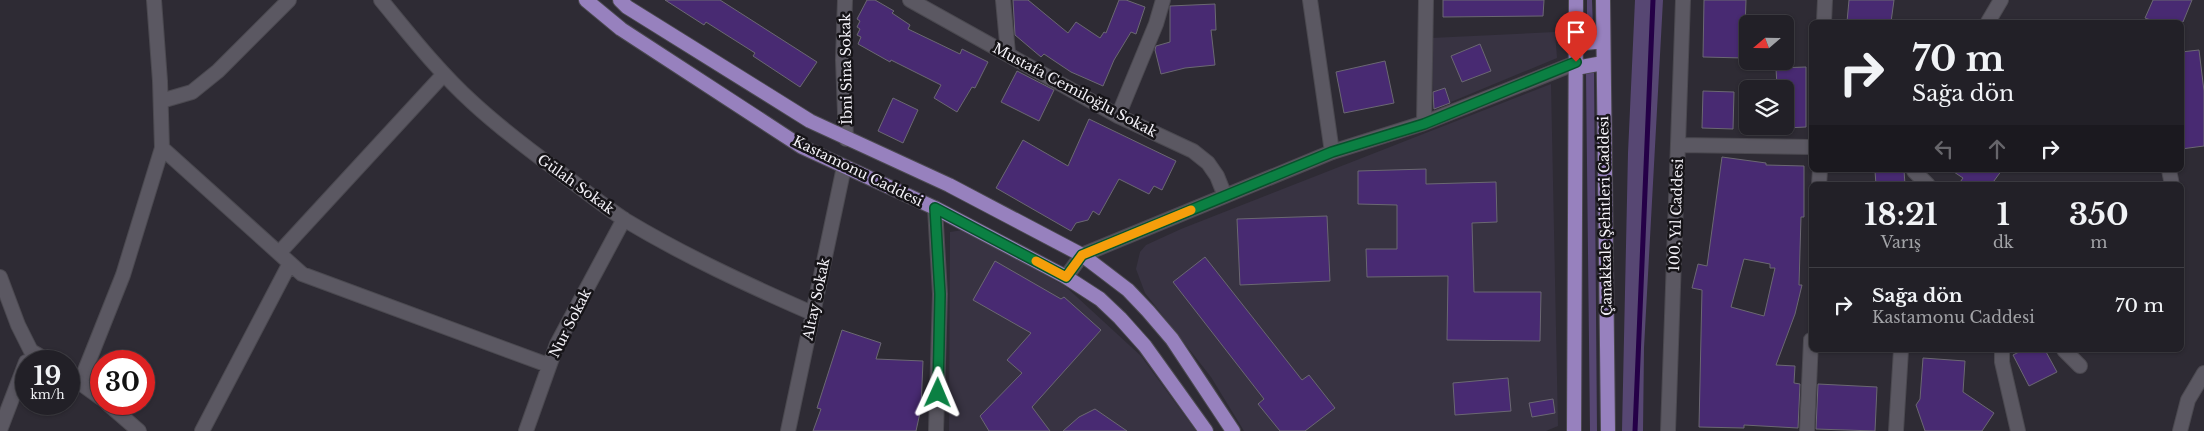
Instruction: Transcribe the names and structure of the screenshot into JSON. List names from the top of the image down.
{
  "streets": {
    "main road": ["Kastamonu Caddesi", "Çanakkale Şehitleri Caddesi"],
    "street": [
      "İbni Sina Sokak",
      "Mustafa Cemiloğlu Sokak",
      "Gülah Sokak",
      "100. Yıl Caddesi",
      "Altay Sokak",
      "Nur Sokak"
    ]
  },
  "crossings": [
    ["İbni Sina Sokak", "Kastamonu Caddesi"],
    ["Kastamonu Caddesi", "Altay Sokak"],
    ["Gülah Sokak", "Altay Sokak"],
    ["Gülah Sokak", "Nur Sokak"]
  ],
  "north": "left",
  "page": {
    "turn": ["70 m", "Sağa dön"],
    "eta": [
      "18:21",
      "Varış",
      "1",
      "dk",
      "350",
      "m"
    ],
    "list": [
      {
        "name": "Sağa dön",
        "note": "Kastamonu Caddesi",
        "value": "70 m"
      }
    ],
    "speed": "19 km/h",
    "limit": "30"
  }
}
